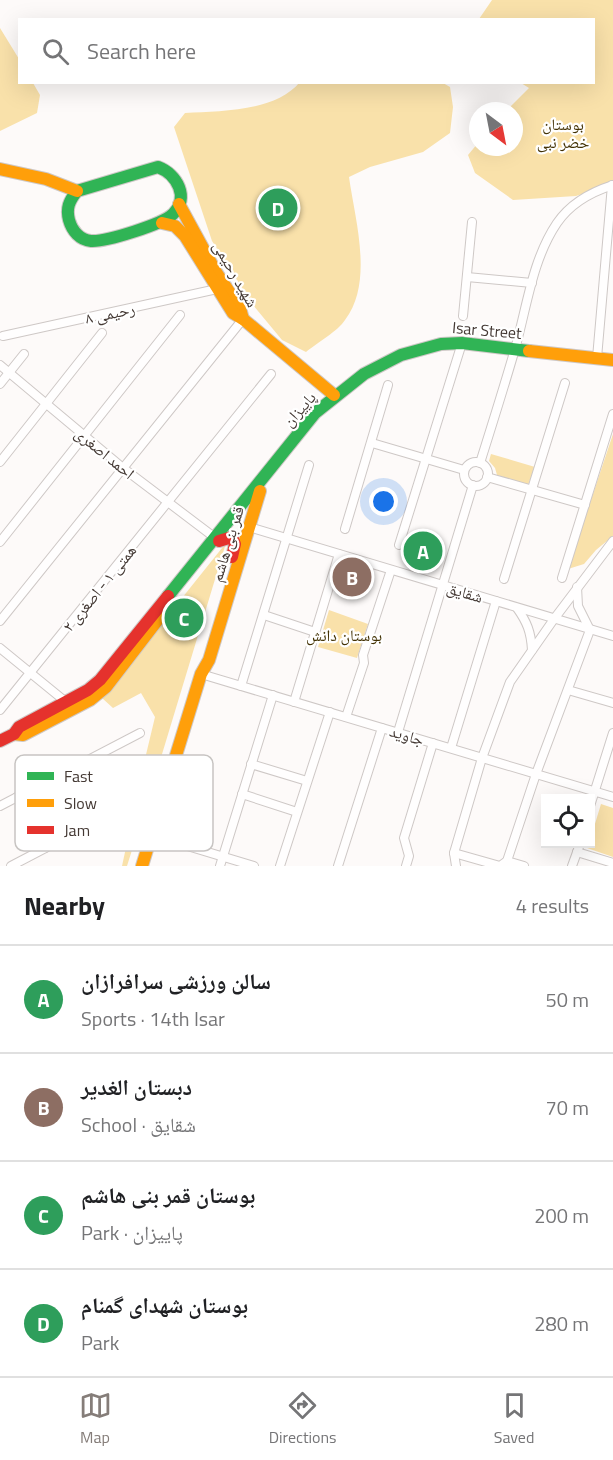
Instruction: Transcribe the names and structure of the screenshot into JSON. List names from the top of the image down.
{
  "streets": {
    "street": [
      "شهید رحیمی",
      "رحیمی ۸",
      "Isar Street",
      "پاییزان",
      "احمد اصغری",
      "قمر بنی هاشم",
      "همتی ۱ - اصغری ۲",
      "شقایق",
      "جاوید"
    ]
  },
  "crossings": [
    ["شهید رحیمی", "Isar Street"],
    ["شهید رحیمی", "پاییزان"],
    ["Isar Street", "پاییزان"],
    ["پاییزان", "احمد اصغری"],
    ["پاییزان", "قمر بنی هاشم"],
    ["احمد اصغری", "قمر بنی هاشم"],
    ["احمد اصغری", "همتی ۱ - اصغری ۲"],
    ["قمر بنی هاشم", "شقایق"],
    ["قمر بنی هاشم", "جاوید"]
  ],
  "parks": ["بوستان خضر نبی", "بوستان دانش"],
  "legend": ["Fast", "Slow", "Jam"],
  "north": "bottom right",
  "page": {
    "search": "Search here",
    "pins": [
      "D",
      "A",
      "B",
      "C"
    ],
    "heading": ["Nearby", "4 results"],
    "list": [
      {
        "mark": "A",
        "name": "سالن ورزشی سرافرازان",
        "note": "Sports · 14th Isar",
        "value": "50 m"
      },
      {
        "mark": "B",
        "name": "دبستان الغدیر",
        "note": "School · شقایق",
        "value": "70 m"
      },
      {
        "mark": "C",
        "name": "بوستان قمر بنی هاشم",
        "note": "Park · پاییزان",
        "value": "200 m"
      },
      {
        "mark": "D",
        "name": "بوستان شهدای گمنام",
        "note": "Park",
        "value": "280 m"
      }
    ],
    "nav": ["Map", "Directions", "Saved"]
  }
}
